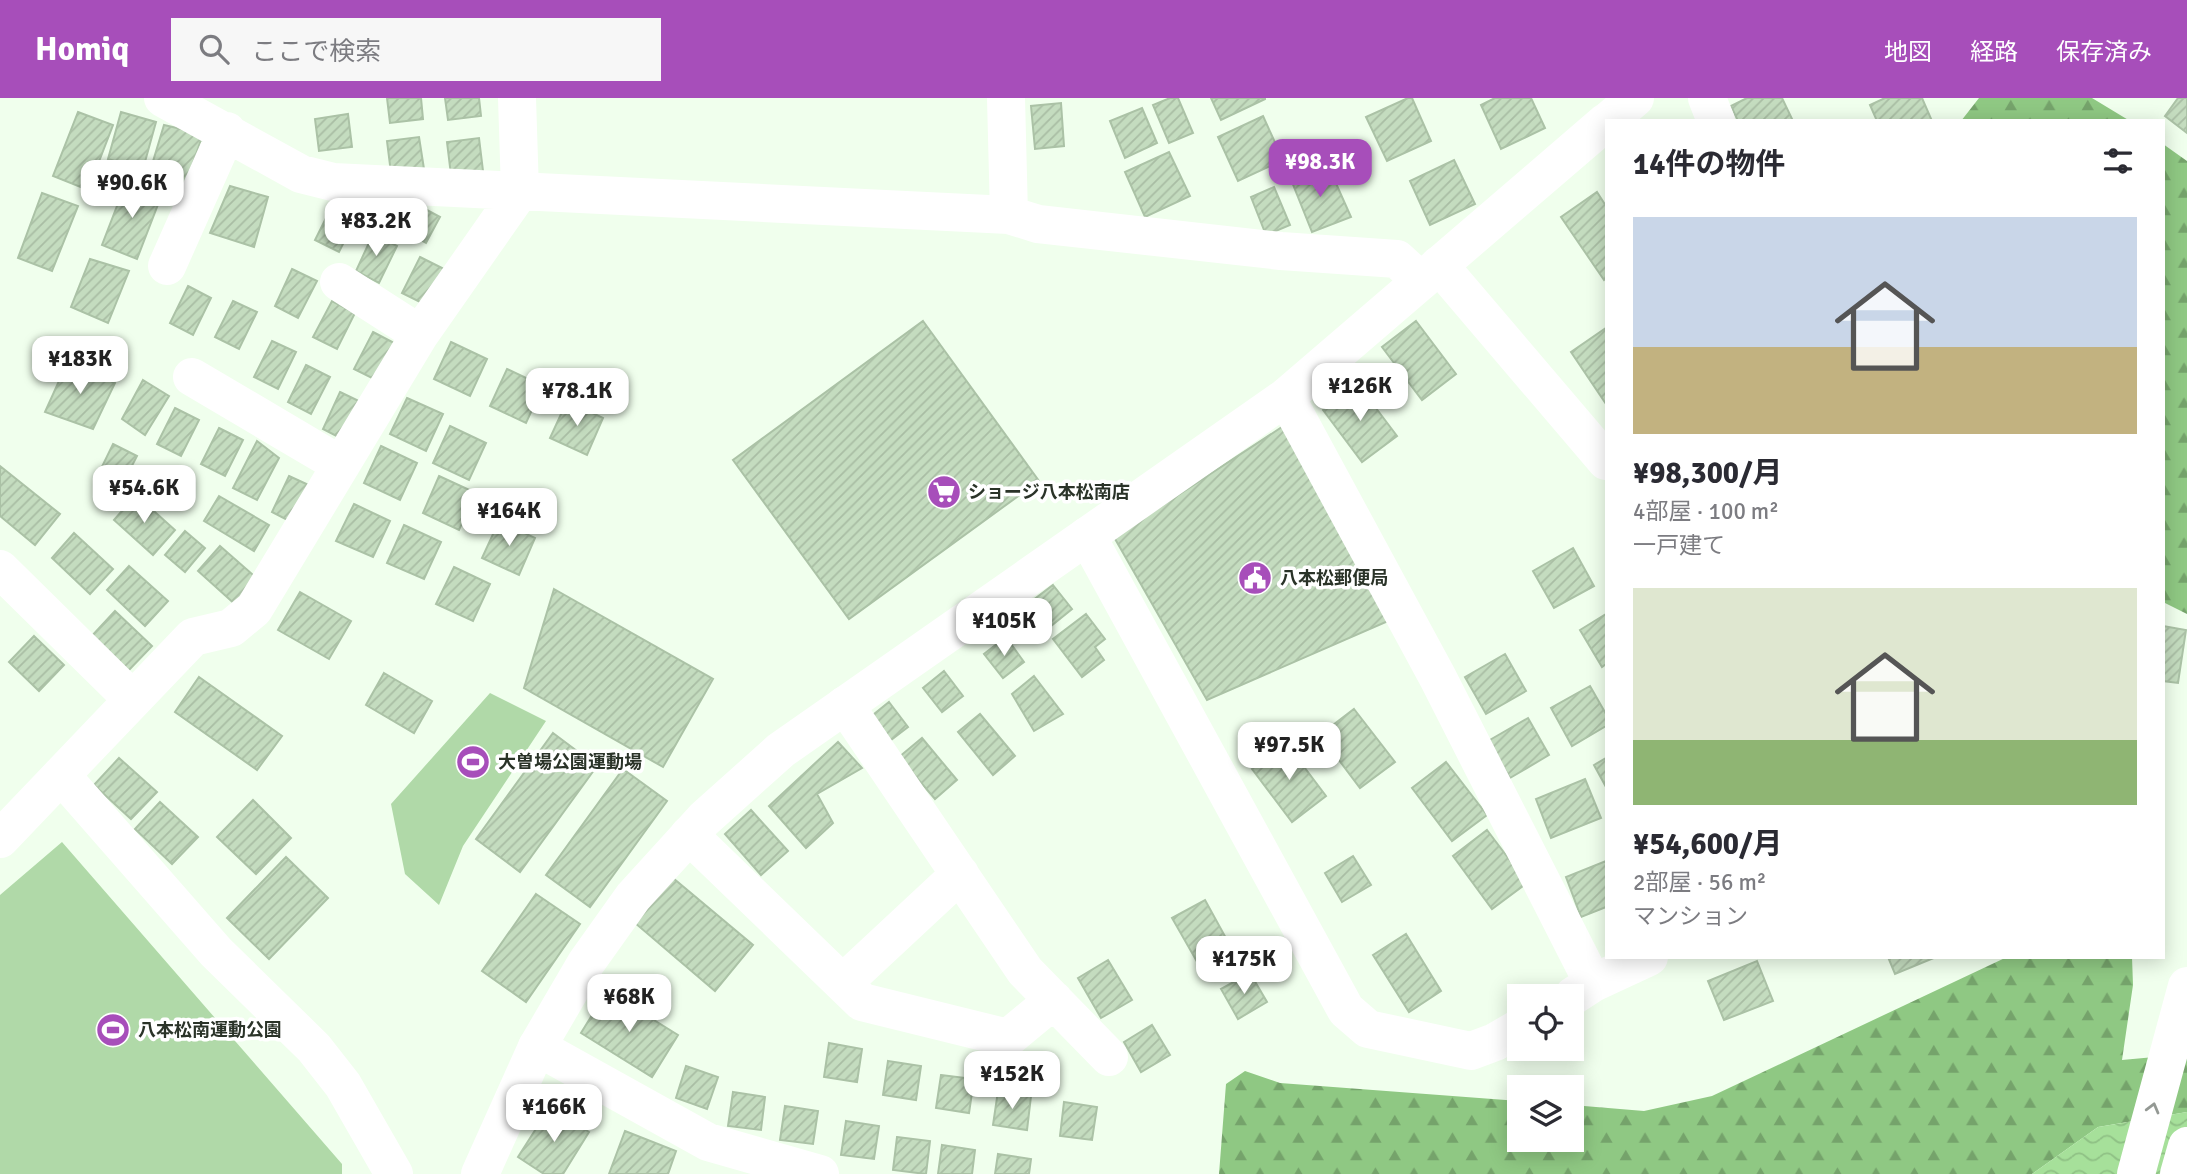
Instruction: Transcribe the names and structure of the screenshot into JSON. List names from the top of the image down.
{
  "places": {
    "supermarket": ["ショージ八本松南店"],
    "public building": ["八本松郵便局"],
    "sports": ["大曽場公園運動場", "八本松南運動公園"]
  },
  "page": {
    "header": "Homiq",
    "search": "ここで検索",
    "nav": ["地図", "経路", "保存済み"],
    "heading": "14件の物件",
    "price": [
      "¥98.3K",
      "¥90.6K",
      "¥83.2K",
      "¥183K",
      "¥126K",
      "¥78.1K",
      "¥54.6K",
      "¥164K",
      "¥105K",
      "¥97.5K",
      "¥175K",
      "¥68K",
      "¥152K",
      "¥166K"
    ],
    "list": [
      {
        "name": "¥98,300/月",
        "note": "4部屋 · 100 m² · 一戸建て"
      },
      {
        "name": "¥54,600/月",
        "note": "2部屋 · 56 m² · マンション"
      }
    ]
  }
}
